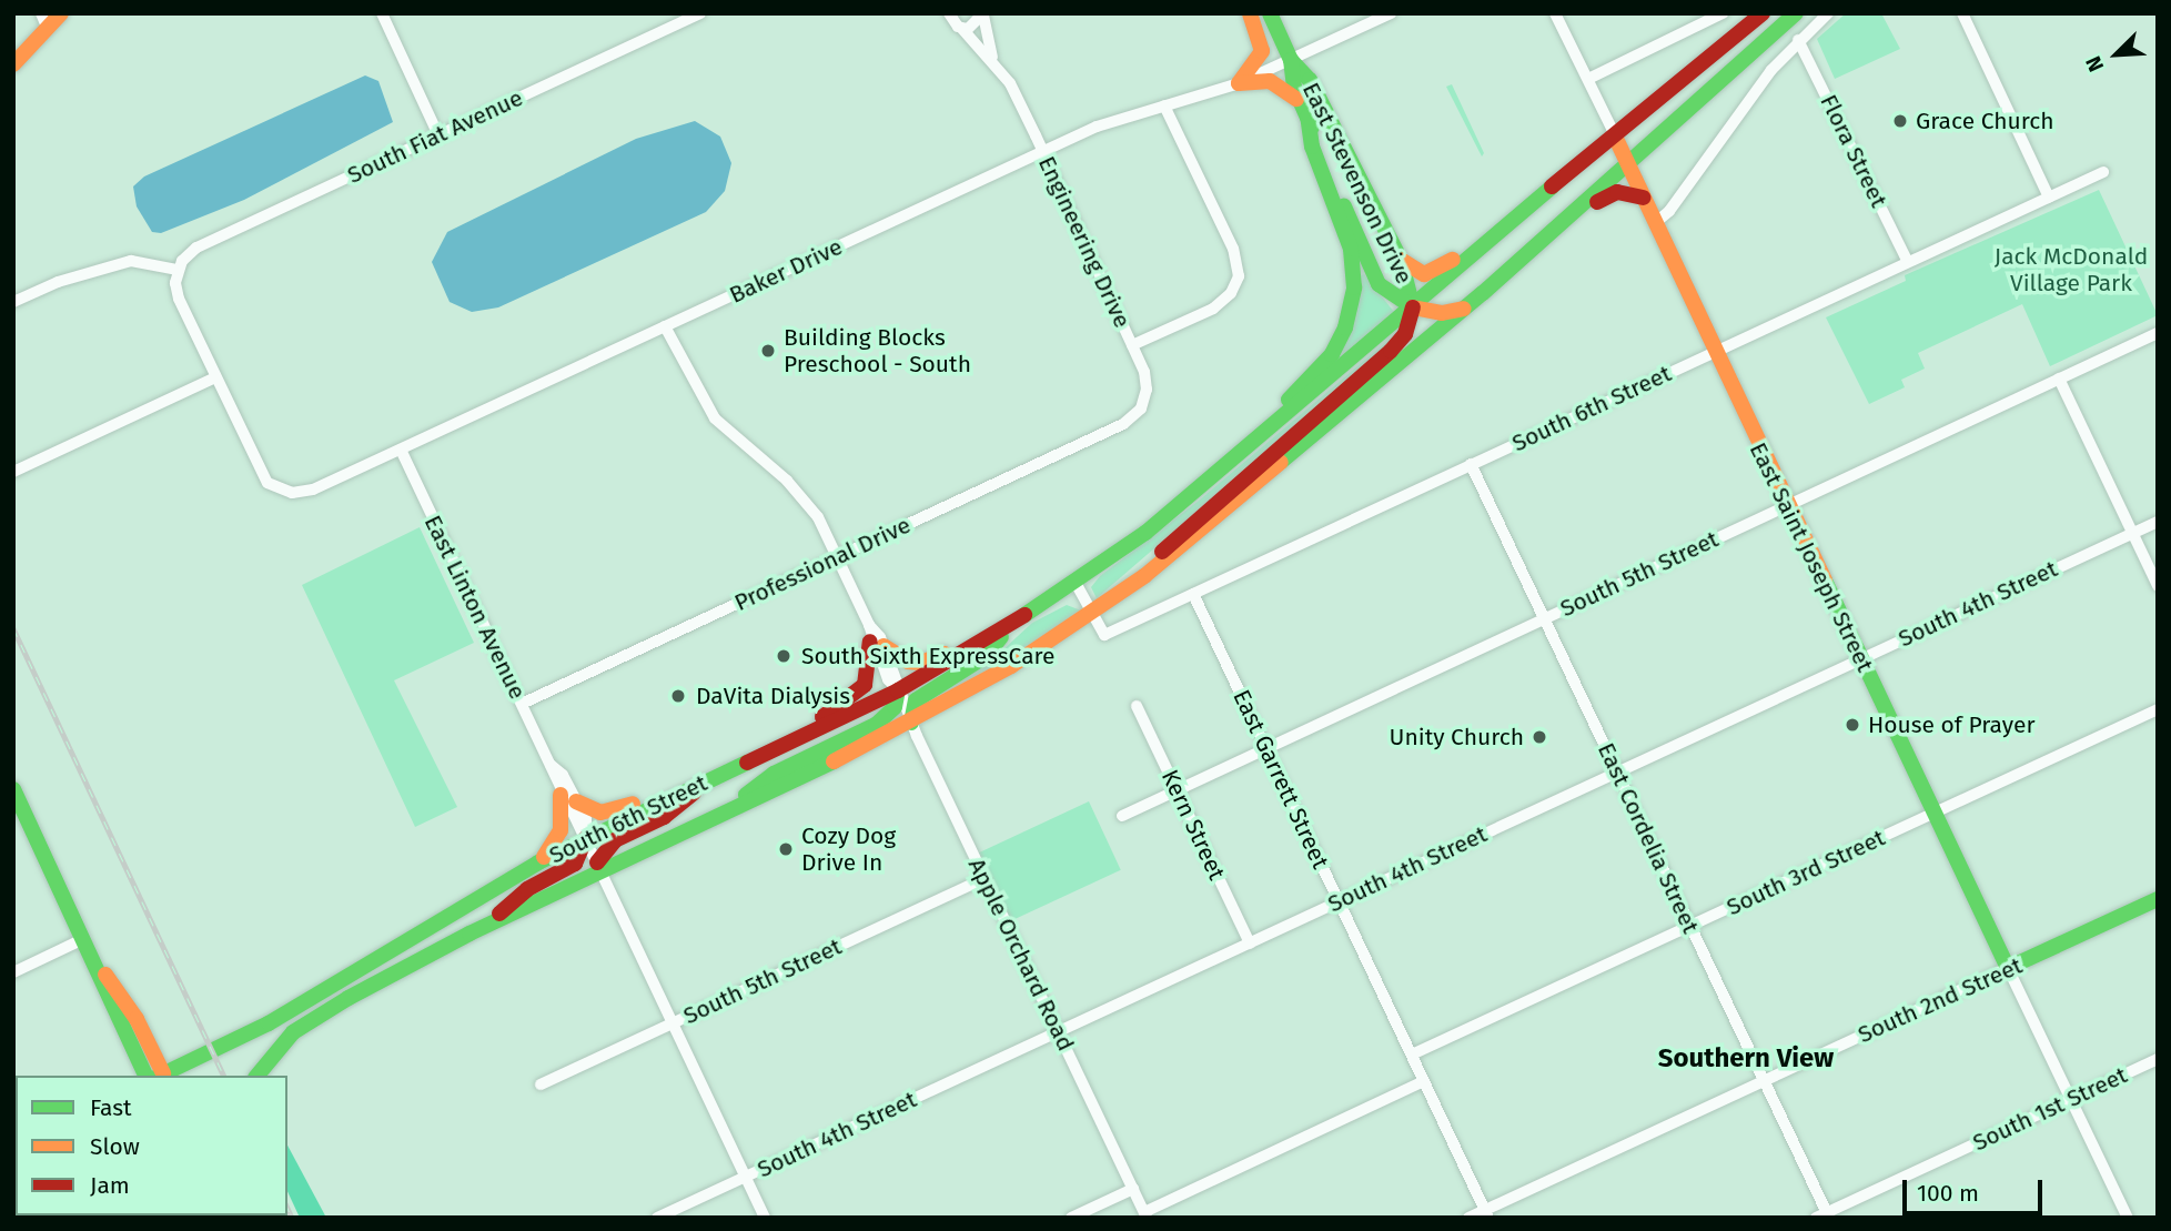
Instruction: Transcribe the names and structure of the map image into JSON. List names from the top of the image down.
{
  "streets": {
    "main road": [
      "East Stevenson Drive",
      "South 6th Street",
      "East Saint Joseph Street",
      "South 2nd Street"
    ],
    "street": [
      "South Fiat Avenue",
      "Flora Street",
      "Engineering Drive",
      "Baker Drive",
      "Professional Drive",
      "South 5th Street",
      "South 4th Street",
      "East Linton Avenue",
      "East Garrett Street",
      "Kern Street",
      "East Cordelia Street",
      "South 3rd Street",
      "Apple Orchard Road",
      "South 1st Street"
    ]
  },
  "crossings": [
    ["Flora Street", "South 6th Street"],
    ["East Stevenson Drive", "Baker Drive"],
    ["Engineering Drive", "Baker Drive"],
    ["Engineering Drive", "Professional Drive"],
    ["Baker Drive", "East Linton Avenue"],
    ["Baker Drive", "Apple Orchard Road"],
    ["South 6th Street", "East Saint Joseph Street"],
    ["South 6th Street", "East Linton Avenue"],
    ["South 6th Street", "East Garrett Street"],
    ["South 6th Street", "East Cordelia Street"],
    ["South 6th Street", "Apple Orchard Road"],
    ["East Saint Joseph Street", "South 5th Street"],
    ["East Saint Joseph Street", "South 4th Street"],
    ["East Saint Joseph Street", "South 3rd Street"],
    ["East Saint Joseph Street", "South 2nd Street"],
    ["East Saint Joseph Street", "South 1st Street"],
    ["Professional Drive", "East Linton Avenue"],
    ["Professional Drive", "Apple Orchard Road"],
    ["South 5th Street", "East Linton Avenue"],
    ["South 5th Street", "East Garrett Street"],
    ["South 5th Street", "Kern Street"],
    ["South 5th Street", "East Cordelia Street"],
    ["South 5th Street", "Apple Orchard Road"],
    ["South 4th Street", "East Linton Avenue"],
    ["South 4th Street", "East Garrett Street"],
    ["South 4th Street", "Kern Street"],
    ["South 4th Street", "East Cordelia Street"],
    ["South 4th Street", "Apple Orchard Road"],
    ["East Garrett Street", "South 3rd Street"],
    ["East Garrett Street", "South 2nd Street"],
    ["East Cordelia Street", "South 3rd Street"],
    ["East Cordelia Street", "South 2nd Street"],
    ["East Cordelia Street", "South 1st Street"]
  ],
  "districts": ["Southern View"],
  "parks": ["Jack McDonald Village Park"],
  "places": [
    "Grace Church",
    "Building Blocks Preschool - South",
    "South Sixth ExpressCare",
    "DaVita Dialysis",
    "House of Prayer",
    "Unity Church",
    "Cozy Dog Drive In"
  ],
  "legend": ["Fast", "Slow", "Jam"],
  "scale_bar": "100 m",
  "north": "bottom left"
}
